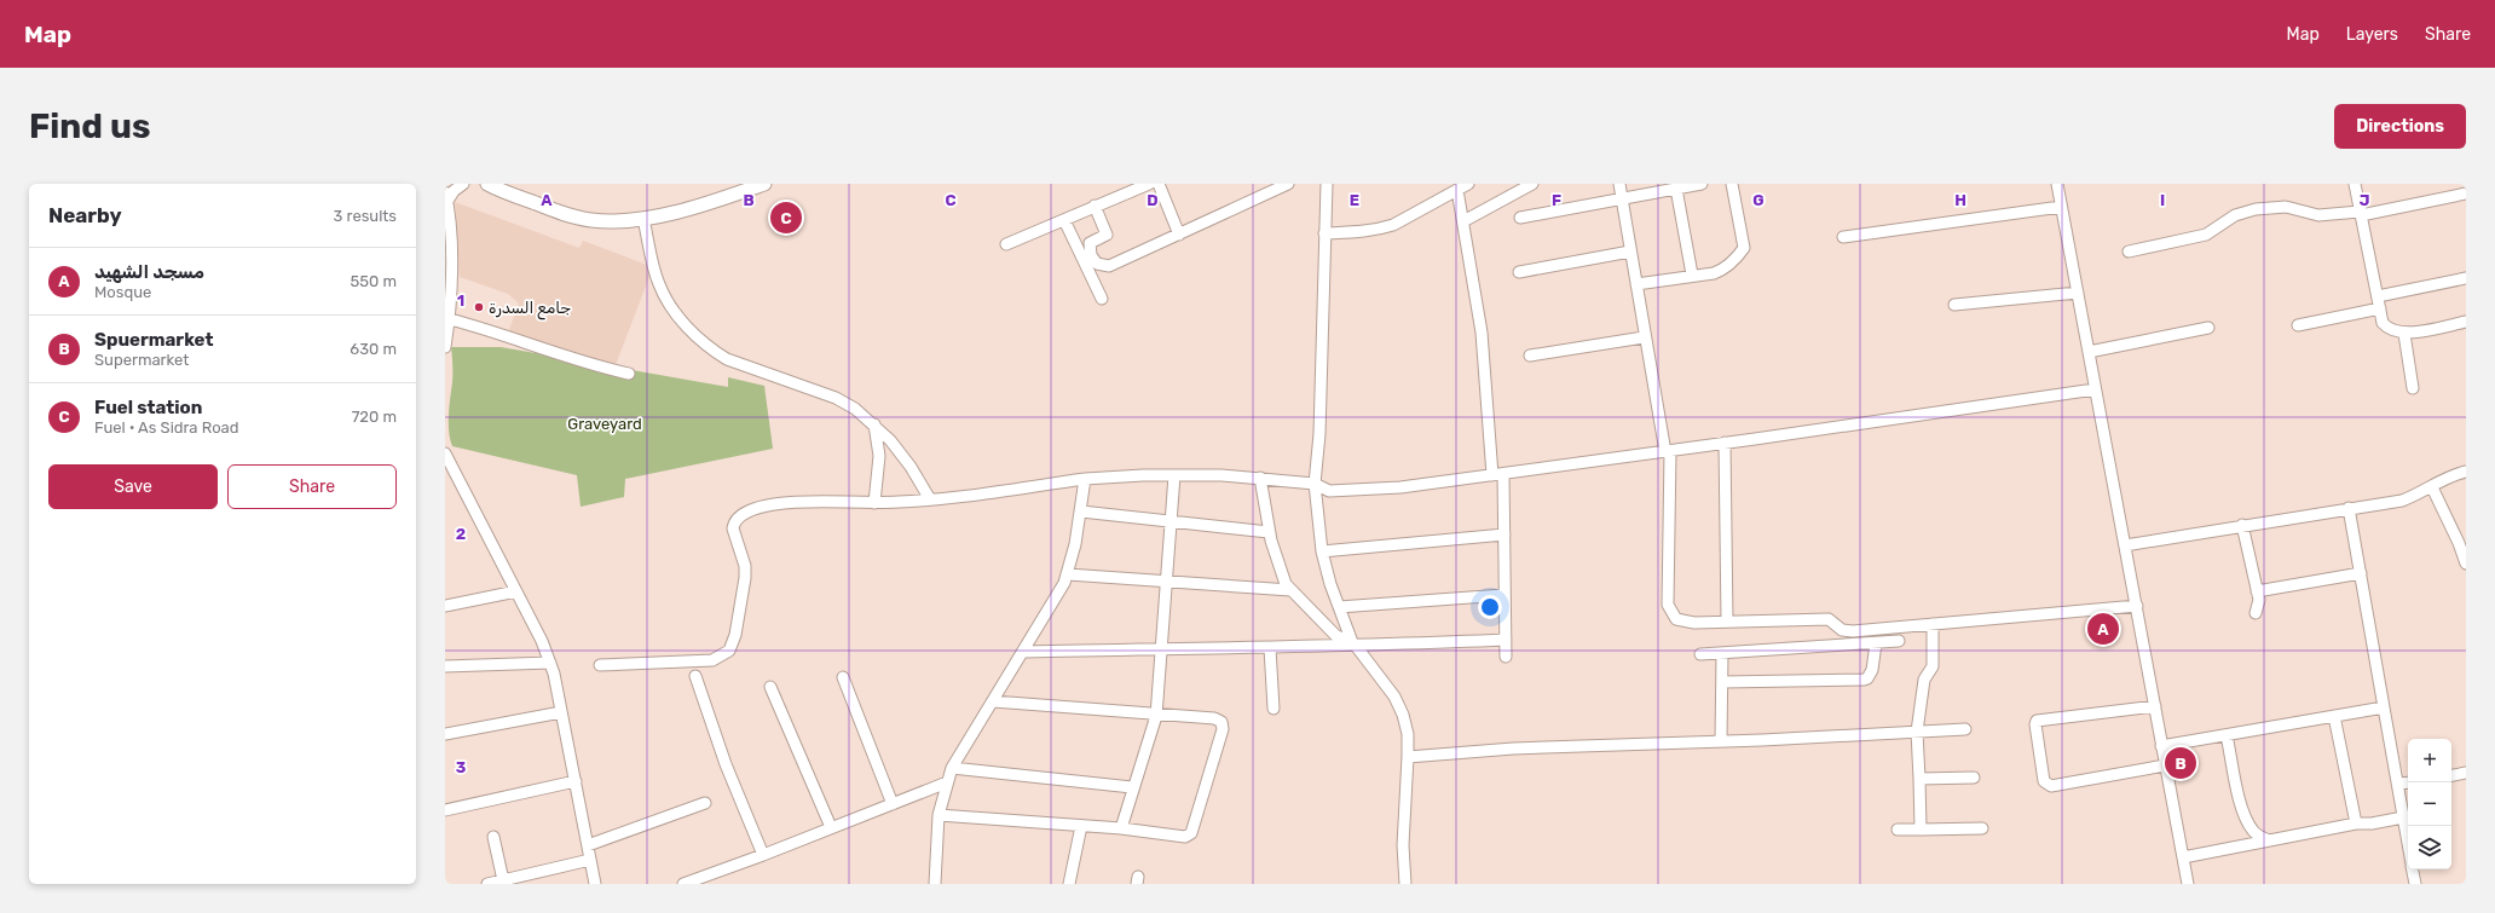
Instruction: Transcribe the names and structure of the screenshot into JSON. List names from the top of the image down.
{
  "parks": ["Graveyard"],
  "places": ["جامع السدرة"],
  "page": {
    "header": "Map",
    "nav": ["Map", "Layers", "Share"],
    "buttons": [
      "Directions",
      ["Save", "Share"]
    ],
    "title": "Find us",
    "heading": ["Nearby", "3 results"],
    "pins": ["C", "A", "B"],
    "list": [
      {
        "mark": "A",
        "name": "مسجد الشهيد",
        "note": "Mosque",
        "value": "550 m"
      },
      {
        "mark": "B",
        "name": "Spuermarket",
        "note": "Supermarket",
        "value": "630 m"
      },
      {
        "mark": "C",
        "name": "Fuel station",
        "note": "Fuel · As Sidra Road",
        "value": "720 m"
      }
    ],
    "map_buttons": ["+", "−"]
  },
  "grid": {
    "columns": [
      "A",
      "B",
      "C",
      "D",
      "E",
      "F",
      "G",
      "H",
      "I",
      "J"
    ],
    "rows": ["1", "2", "3"]
  }
}
